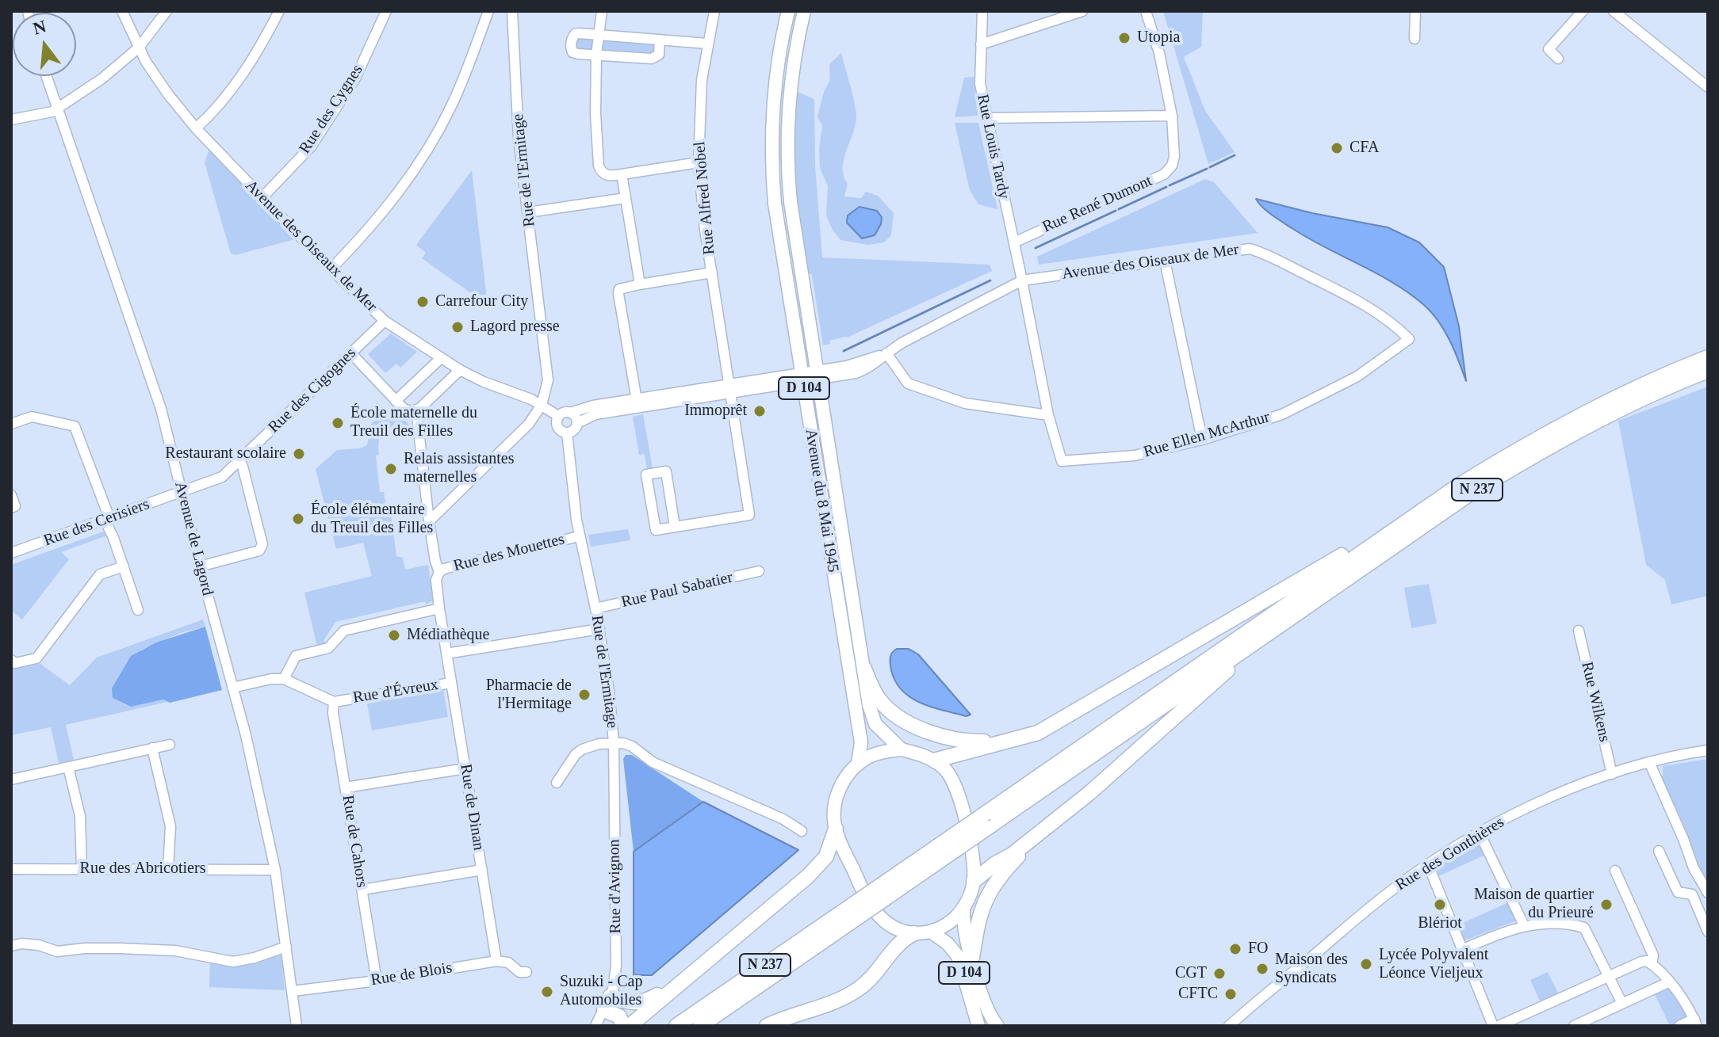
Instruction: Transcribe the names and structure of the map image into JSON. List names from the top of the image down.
{
  "streets": {
    "highway": ["N 237"],
    "main road": ["D 104", "Avenue du 8 Mai 1945"],
    "street": [
      "Rue des Cygnes",
      "Rue Louis Tardy",
      "Rue de l'Ermitage",
      "Rue Alfred Nobel",
      "Rue René Dumont",
      "Avenue des Oiseaux de Mer",
      "Rue des Cigognes",
      "Rue Ellen McArthur",
      "Rue des Cerisiers",
      "Avenue de Lagord",
      "Rue des Mouettes",
      "Rue Paul Sabatier",
      "Rue d'Évreux",
      "Rue Wilkens",
      "Rue de Dinan",
      "Rue de Cahors",
      "Rue des Gonthières",
      "Rue des Abricotiers",
      "Rue d'Avignon",
      "Rue de Blois"
    ]
  },
  "crossings": [
    ["Rue des Cygnes", "Avenue des Oiseaux de Mer"],
    ["Rue Louis Tardy", "Rue René Dumont"],
    ["Rue Louis Tardy", "Avenue des Oiseaux de Mer"],
    ["Rue Louis Tardy", "Rue Ellen McArthur"],
    ["Rue de l'Ermitage", "Avenue des Oiseaux de Mer"],
    ["Rue de l'Ermitage", "Rue des Mouettes"],
    ["Rue de l'Ermitage", "Rue Paul Sabatier"],
    ["Rue de l'Ermitage", "Rue d'Avignon"],
    ["Rue Alfred Nobel", "Avenue des Oiseaux de Mer"],
    ["Avenue des Oiseaux de Mer", "Rue des Cigognes"],
    ["Avenue des Oiseaux de Mer", "Rue Ellen McArthur"],
    ["Avenue des Oiseaux de Mer", "Avenue du 8 Mai 1945"],
    ["D 104", "Avenue du 8 Mai 1945"],
    ["Rue des Cigognes", "Rue des Cerisiers"],
    ["Rue des Cigognes", "Avenue de Lagord"],
    ["Rue des Cerisiers", "Avenue de Lagord"],
    ["Avenue de Lagord", "Rue des Abricotiers"],
    ["Avenue de Lagord", "Rue de Blois"],
    ["Rue des Mouettes", "Rue de Dinan"],
    ["Rue d'Évreux", "Rue de Dinan"],
    ["Rue d'Évreux", "Rue de Cahors"],
    ["Rue Wilkens", "Rue des Gonthières"],
    ["Rue de Dinan", "Rue de Blois"],
    ["Rue de Cahors", "Rue de Blois"]
  ],
  "places": [
    "Utopia",
    "CFA",
    "Carrefour City",
    "Lagord presse",
    "Immoprêt",
    "École maternelle du Treuil des Filles",
    "Restaurant scolaire",
    "Relais assistantes maternelles",
    "École élémentaire du Treuil des Filles",
    "Médiathèque",
    "Pharmacie de l'Hermitage",
    "Blériot",
    "Maison de quartier du Prieuré",
    "FO",
    "Lycée Polyvalent Léonce Vieljeux",
    "Maison des Syndicats",
    "CGT",
    "Suzuki - Cap Automobiles",
    "CFTC"
  ],
  "north": "top"
}
